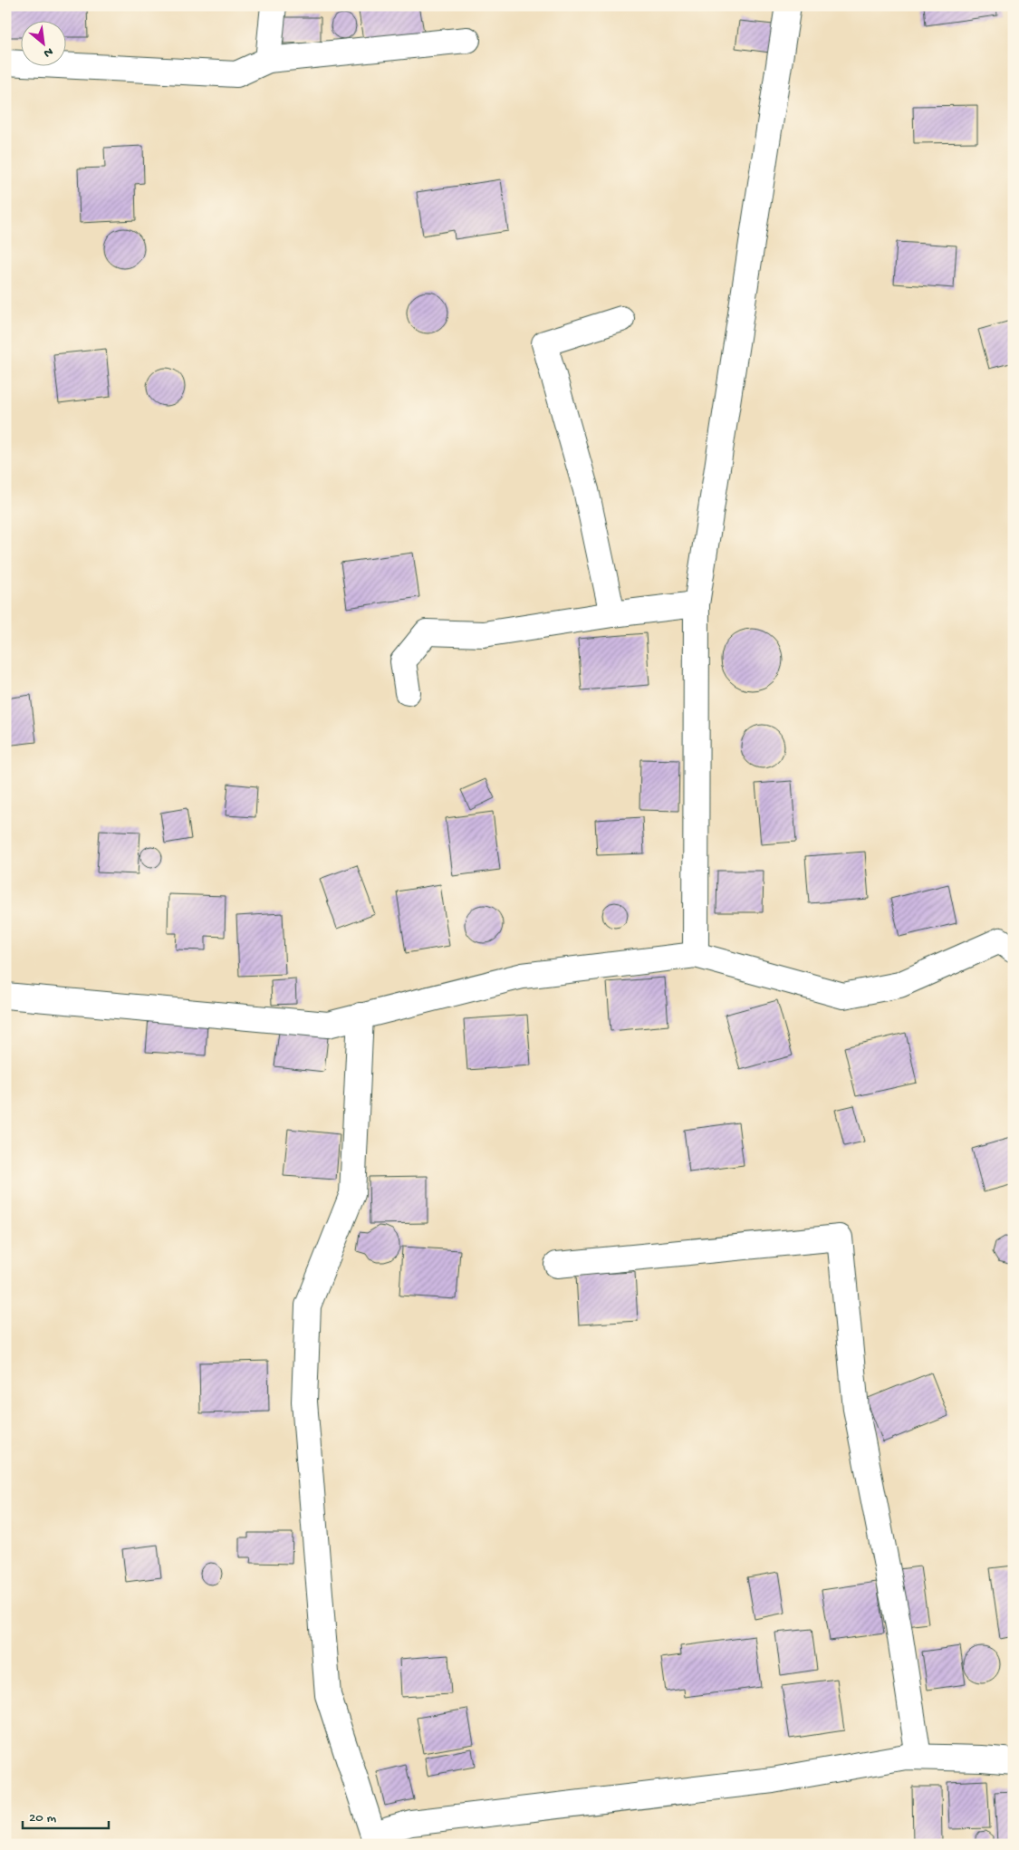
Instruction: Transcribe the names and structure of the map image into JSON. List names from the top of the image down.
{
  "scale_bar": "20 m",
  "north": "bottom right"
}
